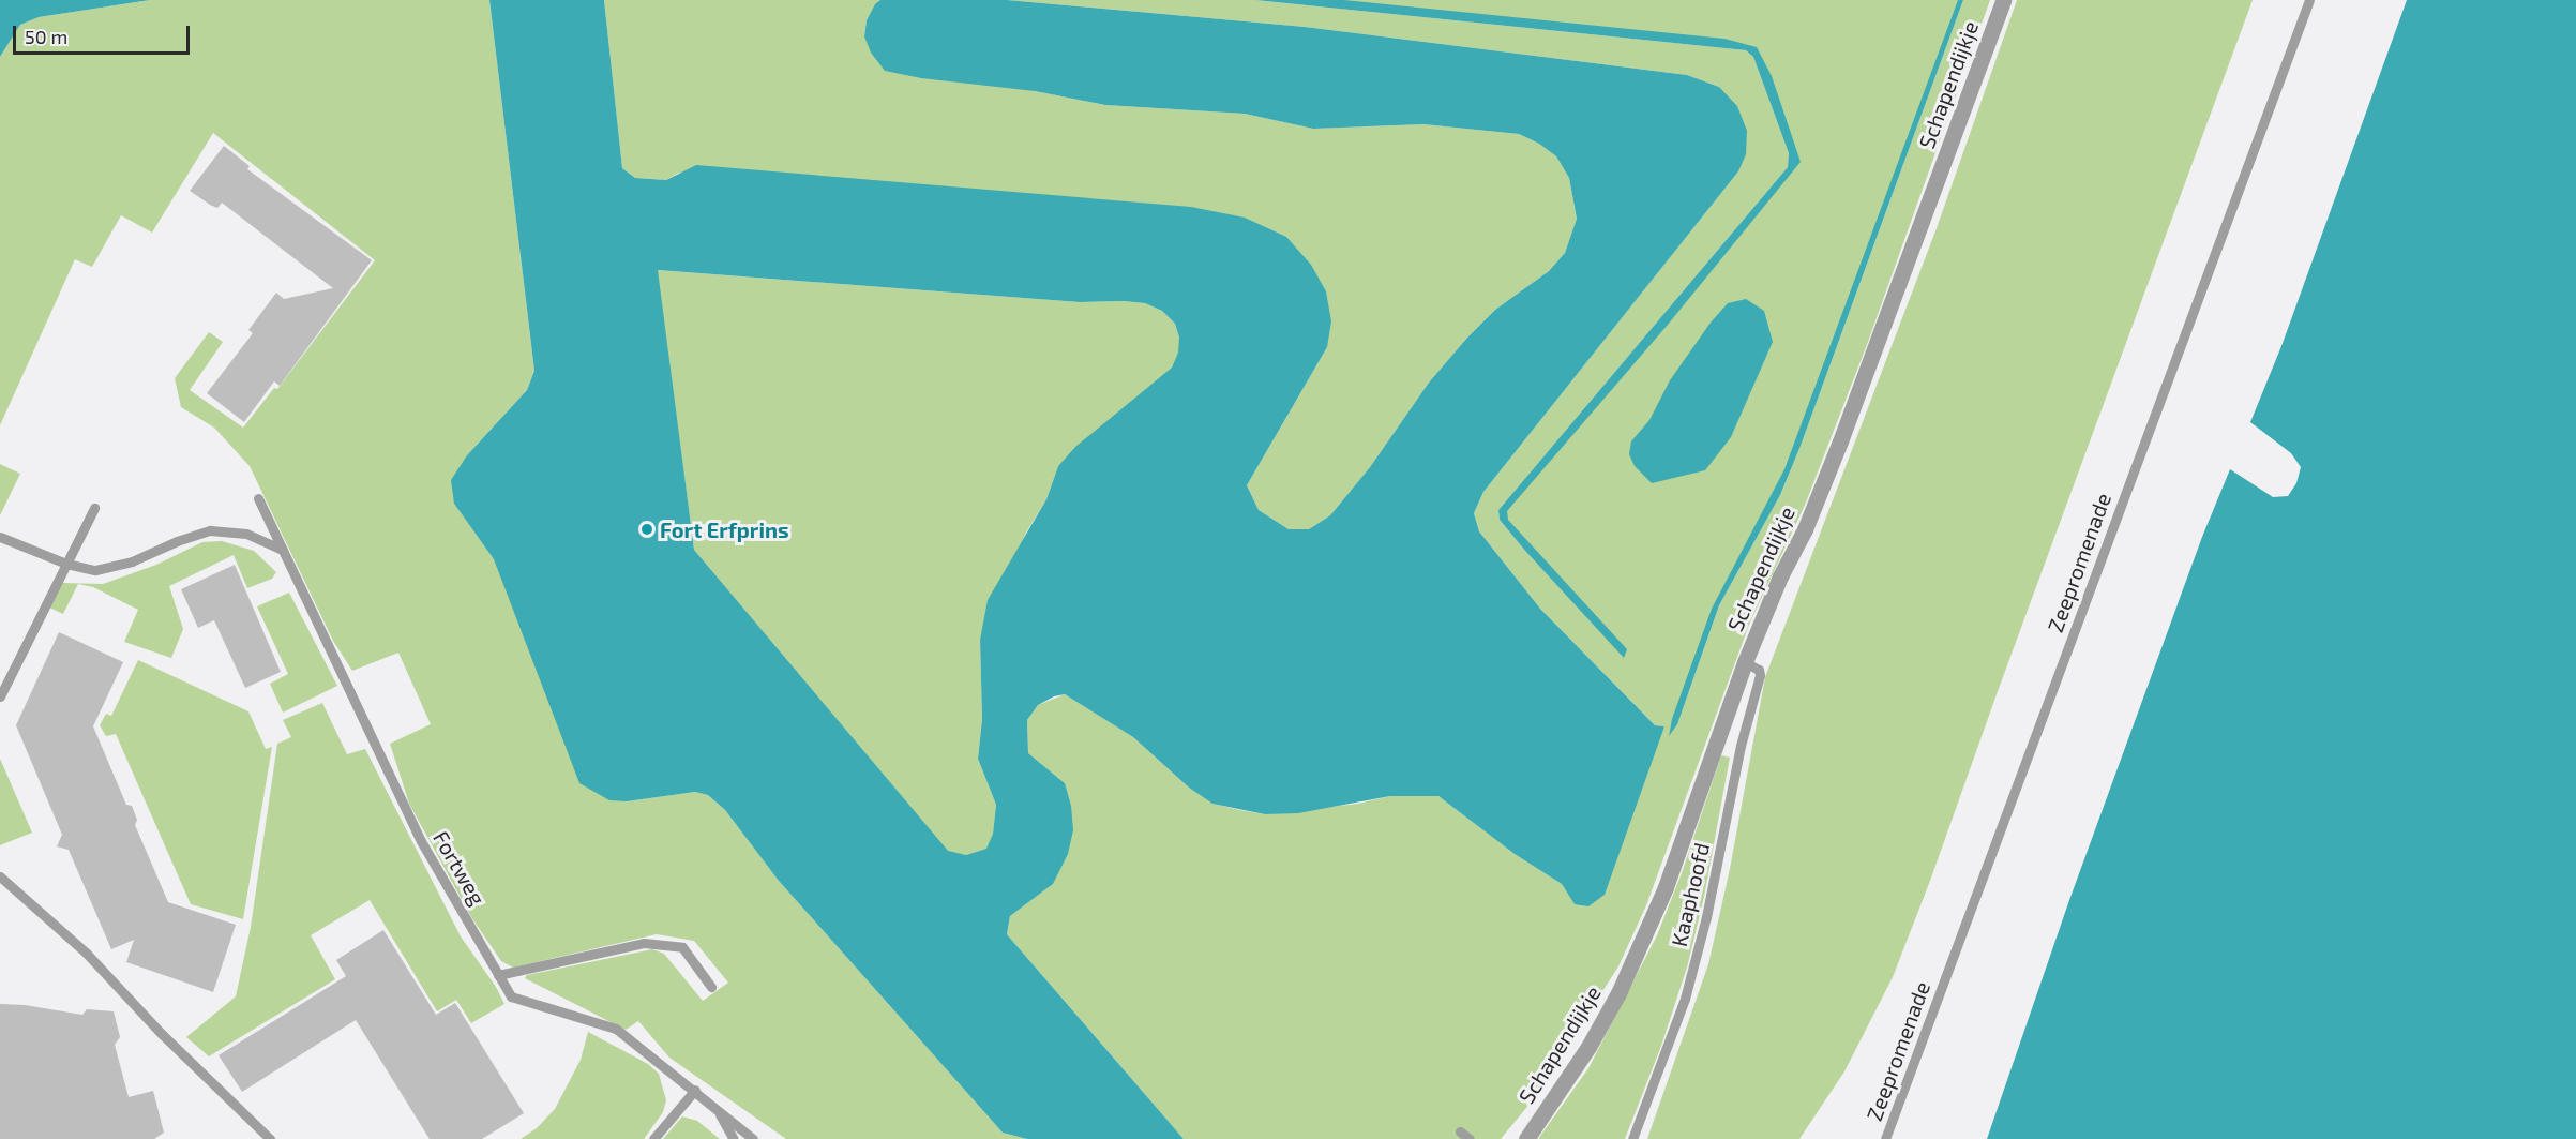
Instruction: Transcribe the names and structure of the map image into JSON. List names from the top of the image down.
{
  "streets": {
    "street": ["Schapendijkje"],
    "lane": ["Zeepromenade", "Fortweg", "Kaaphoofd"]
  },
  "crossings": [
    ["Schapendijkje", "Kaaphoofd"]
  ],
  "places": ["Fort Erfprins"],
  "scale_bar": "50 m"
}
